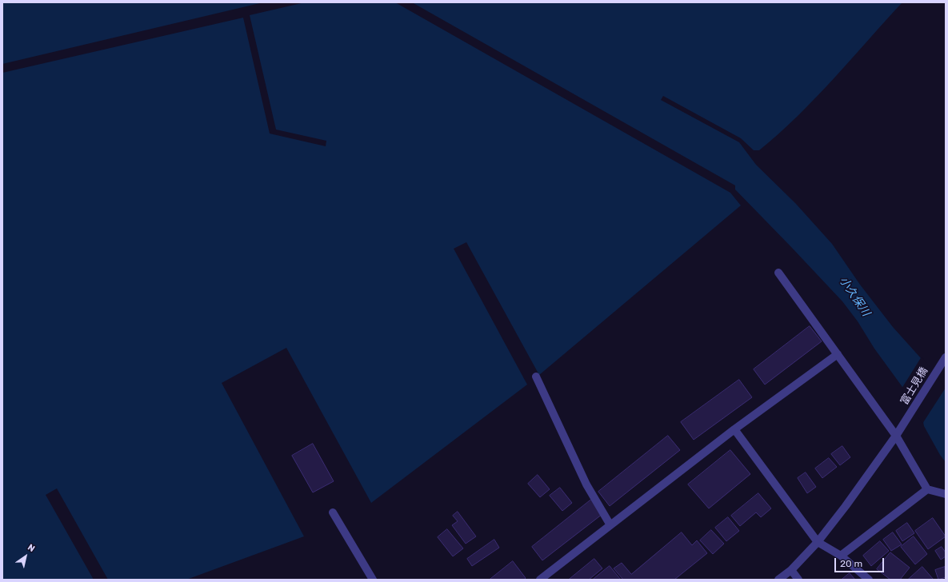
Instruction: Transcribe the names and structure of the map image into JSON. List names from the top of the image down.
{
  "streets": {
    "street": ["富士見橋"]
  },
  "water": ["小久保川"],
  "scale_bar": "20 m",
  "north": "top right"
}
